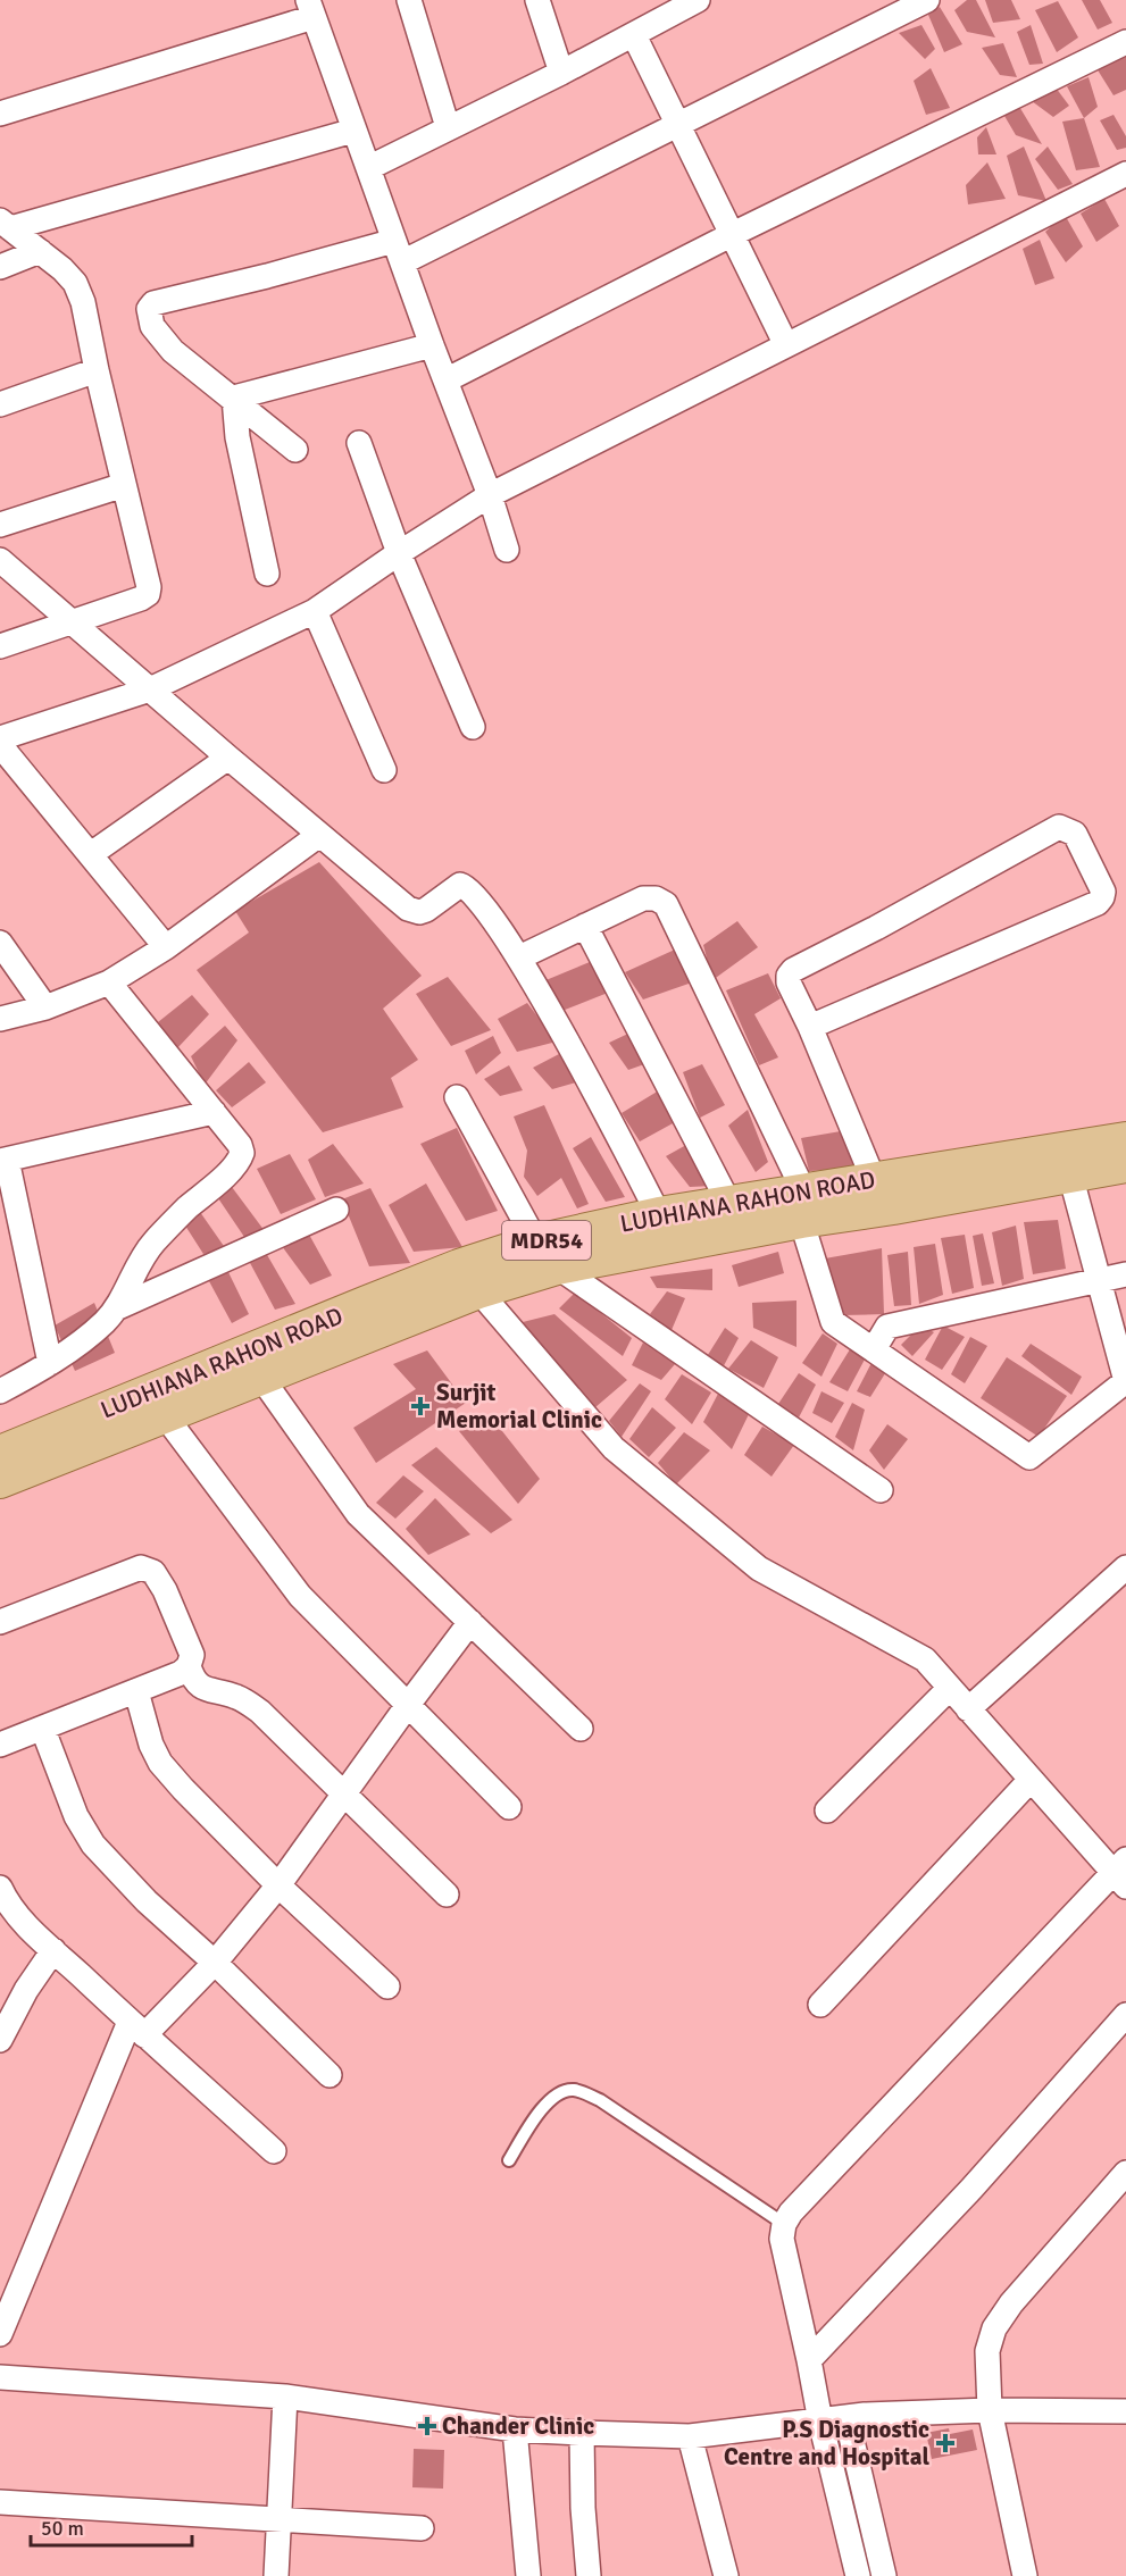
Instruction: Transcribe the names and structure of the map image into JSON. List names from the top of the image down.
{
  "streets": {
    "main road": ["LUDHIANA RAHON ROAD", "MDR54"]
  },
  "places": {
    "health": ["Surjit Memorial Clinic", "Chander Clinic", "P.S Diagnostic Centre and Hospital"]
  },
  "scale_bar": "50 m"
}
